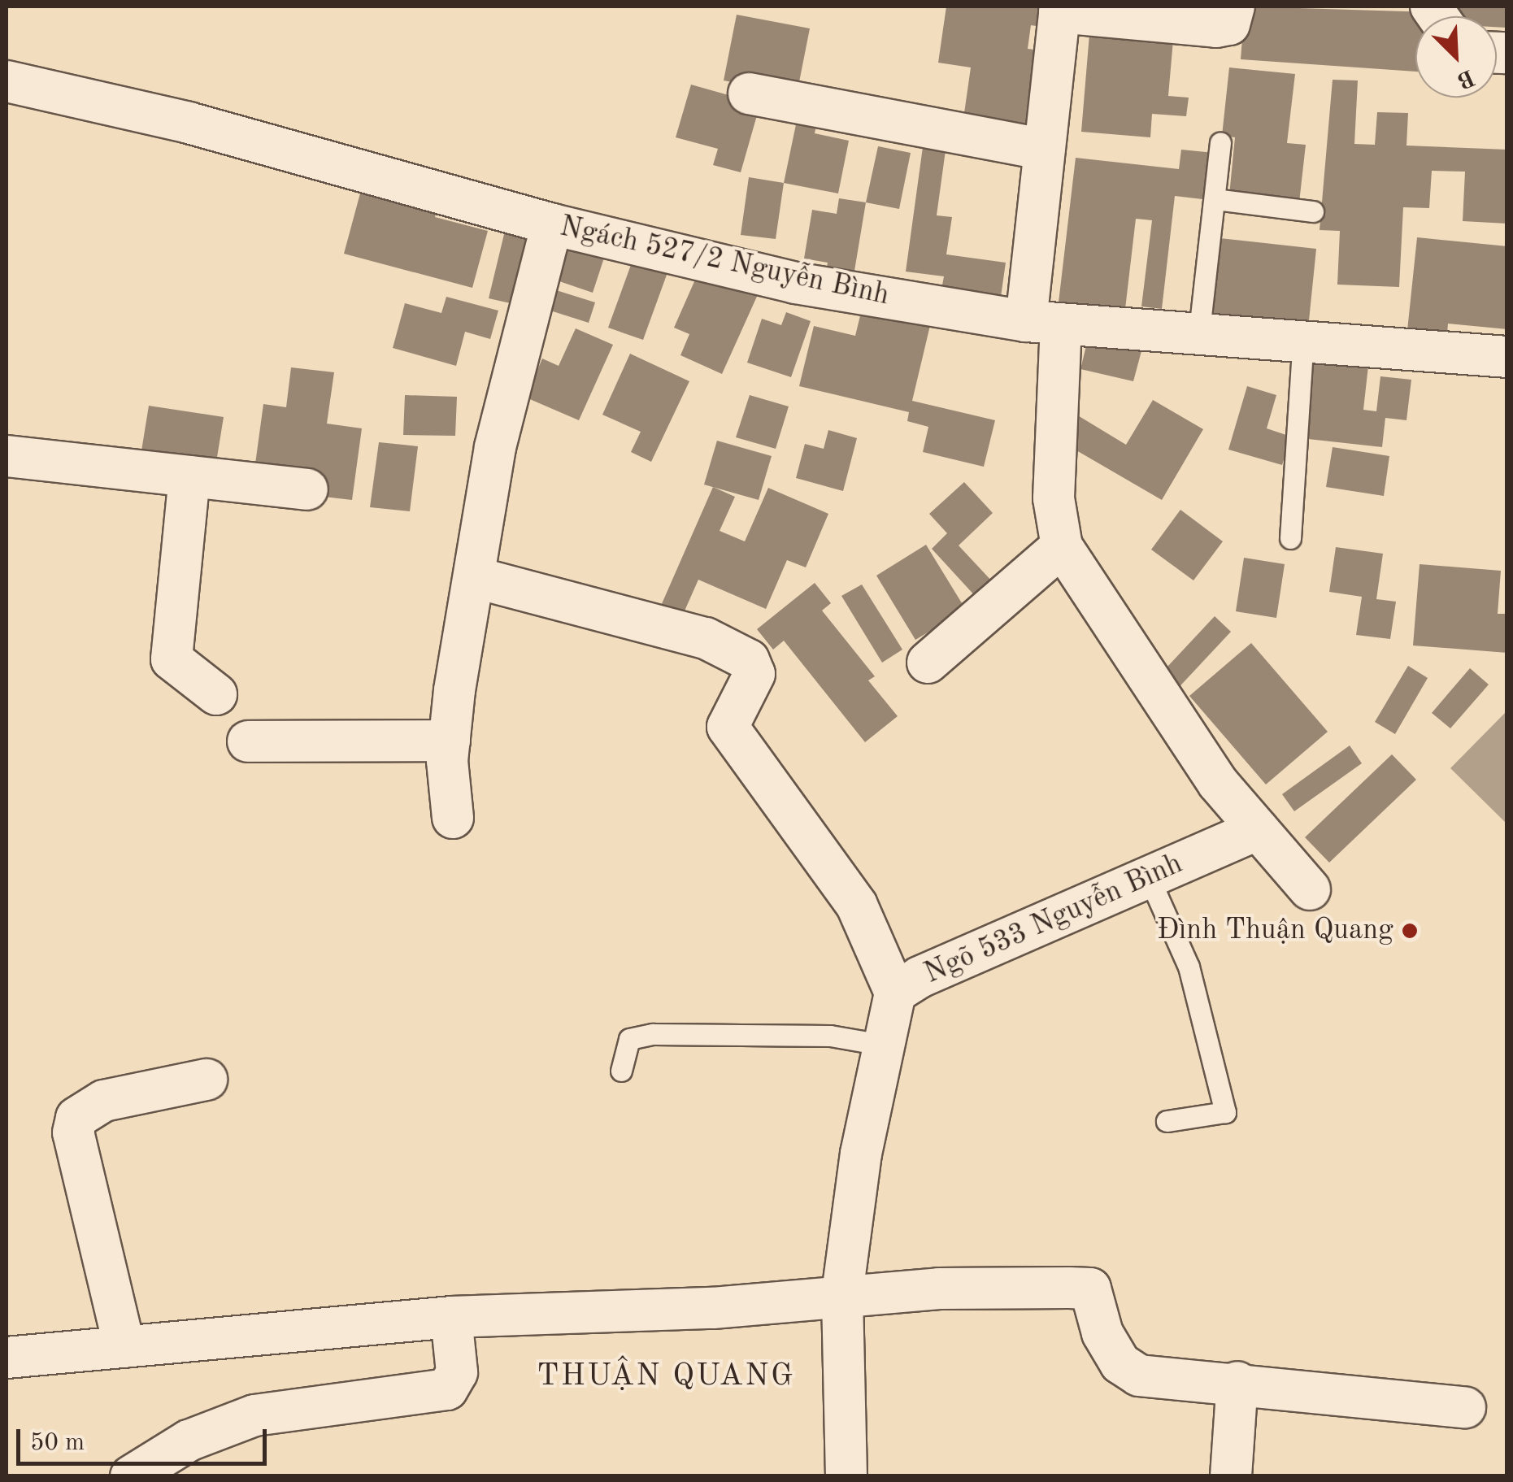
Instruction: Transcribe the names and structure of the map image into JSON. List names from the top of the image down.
{
  "streets": {
    "street": ["Ngách 527/2 Nguyễn Bình", "Ngõ 533 Nguyễn Bình"]
  },
  "districts": ["THUẬN QUANG"],
  "places": ["Đình Thuận Quang"],
  "scale_bar": "50 m",
  "north": "bottom right"
}
